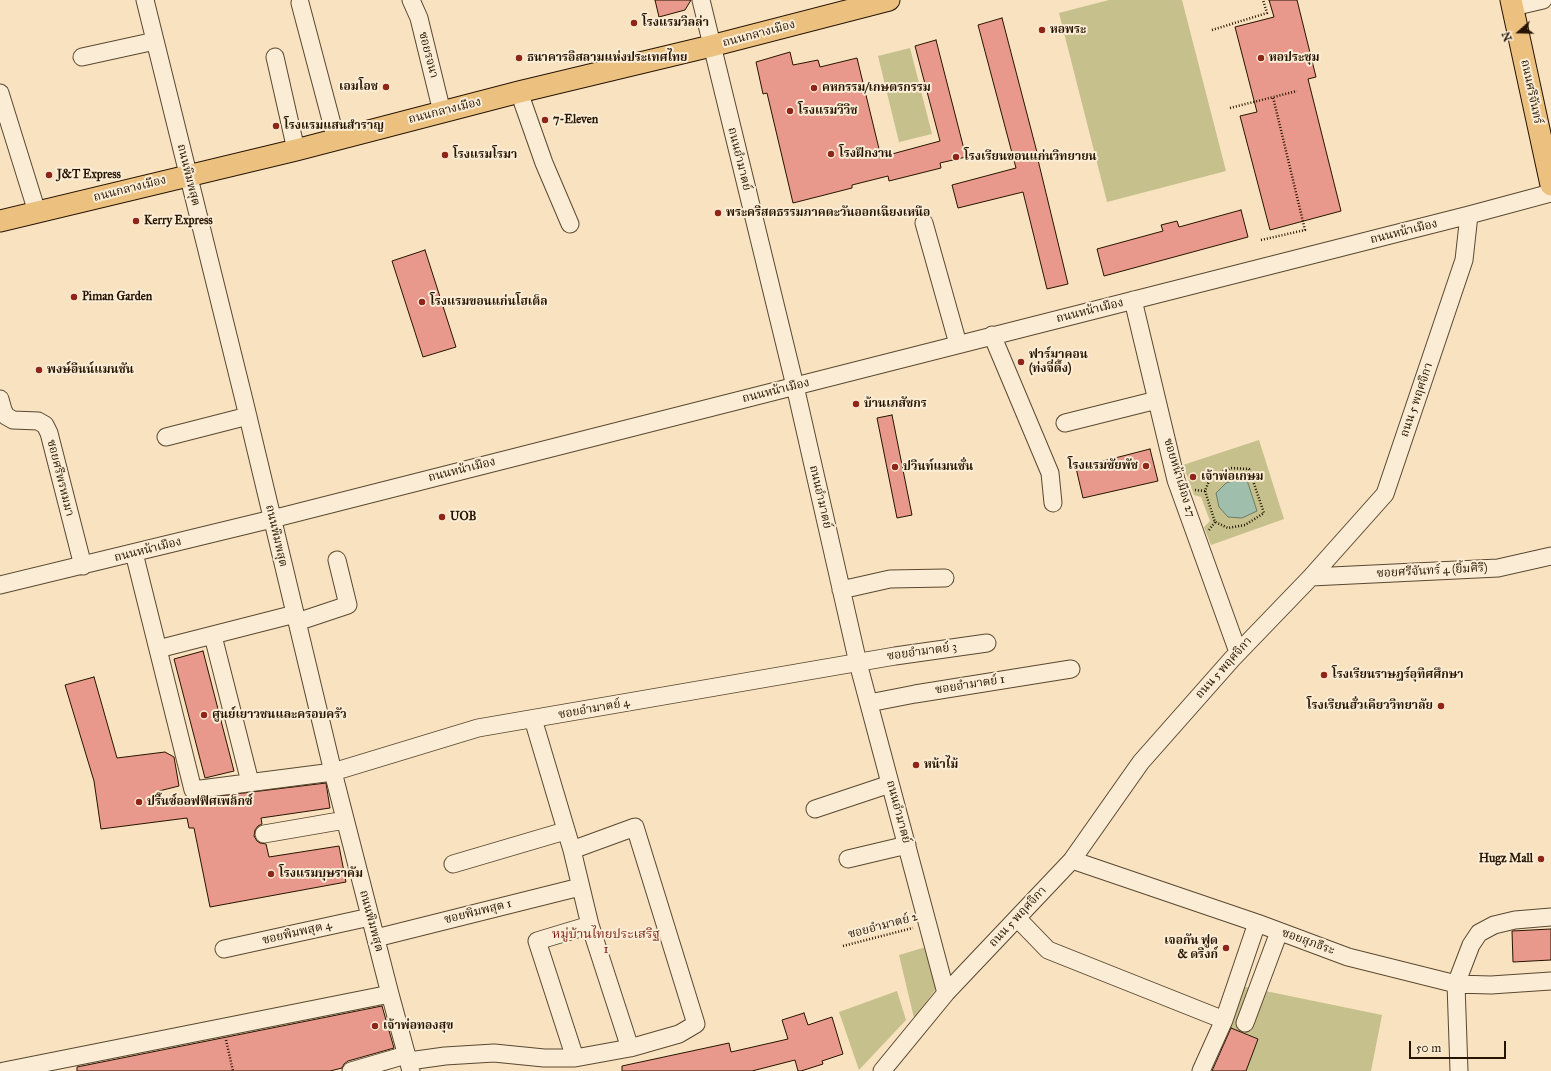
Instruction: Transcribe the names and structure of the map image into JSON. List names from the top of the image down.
{
  "streets": {
    "main road": ["ถนนกลางเมือง", "ถนนศรีจันทร์"],
    "street": [
      "ซอยรจนา",
      "ถนนอำมาตย์",
      "ถนนพิมพสุต",
      "ถนนหน้าเมือง",
      "ถนน 5 พฤศจิกา",
      "ซอยศรีพรหมมา",
      "ซอยหน้าเมือง 27",
      "ซอยศรีจันทร์ 4 (ยิ้มศิริ)",
      "ซอยอำมาตย์ 3",
      "ซอยอำมาตย์ 1",
      "ซอยอำมาตย์ 4",
      "ซอยพิมพสุต 1",
      "ซอยพิมพสุต 4",
      "ซอยสุภธีระ"
    ],
    "path": ["ซอยอำมาตย์ 2"]
  },
  "crossings": [
    ["ถนนกลางเมือง", "ซอยรจนา"],
    ["ถนนกลางเมือง", "ถนนอำมาตย์"],
    ["ถนนกลางเมือง", "ถนนพิมพสุต"],
    ["ถนนอำมาตย์", "ถนนหน้าเมือง"],
    ["ถนนอำมาตย์", "ถนน 5 พฤศจิกา"],
    ["ถนนอำมาตย์", "ซอยอำมาตย์ 3"],
    ["ถนนอำมาตย์", "ซอยอำมาตย์ 1"],
    ["ถนนอำมาตย์", "ซอยอำมาตย์ 4"],
    ["ถนนอำมาตย์", "ซอยอำมาตย์ 2"],
    ["ถนนพิมพสุต", "ถนนหน้าเมือง"],
    ["ถนนพิมพสุต", "ซอยอำมาตย์ 4"],
    ["ถนนพิมพสุต", "ซอยพิมพสุต 1"],
    ["ถนนพิมพสุต", "ซอยพิมพสุต 4"],
    ["ถนนหน้าเมือง", "ถนน 5 พฤศจิกา"],
    ["ถนนหน้าเมือง", "ซอยศรีพรหมมา"],
    ["ถนนหน้าเมือง", "ซอยหน้าเมือง 27"],
    ["ถนน 5 พฤศจิกา", "ซอยหน้าเมือง 27"],
    ["ถนน 5 พฤศจิกา", "ซอยศรีจันทร์ 4 (ยิ้มศิริ)"],
    ["ถนน 5 พฤศจิกา", "ซอยสุภธีระ"],
    ["ซอยอำมาตย์ 3", "ซอยอำมาตย์ 4"]
  ],
  "districts": ["หมู่บ้านไทยประเสริฐ 1"],
  "places": [
    "โรงแรมวิลล่า",
    "หอพระ",
    "ธนาคารอิสลามแห่งประเทศไทย",
    "หอประชุม",
    "เอมโอช",
    "คหกรรม/เกษตรกรรม",
    "โรงแรมวีวิช",
    "7-Eleven",
    "โรงแรมแสนสำราญ",
    "โรงฝึกงาน",
    "โรงแรมโรมา",
    "โรงเรียนขอนแก่นวิทยายน",
    "J&T Express",
    "พระคริสตธรรมภาคตะวันออกเฉียงเหนือ",
    "Kerry Express",
    "Piman Garden",
    "โรงแรมขอนแก่นโฮเต็ล",
    "ฟาร์มาคอน (ท่งจี่ตึ้ง)",
    "พงษ์อินน์แมนชัน",
    "บ้านเภสัชกร",
    "โรงแรมชัยพัช",
    "ปวินท์แมนชั่น",
    "เจ้าพ่อเกษม",
    "UOB",
    "โรงเรียนราษฎร์อุทิศศึกษา",
    "โรงเรียนฮั่วเคียววิทยาลัย",
    "ศูนย์เยาวชนและครอบครัว",
    "หน้าไม้",
    "ปริ๊นซ์ออฟฟิศเพล็กซ์",
    "Hugz Mall",
    "โรงแรมบุษราคัม",
    "เจอกัน ฟูด & ดริงก์",
    "เจ้าพ่อทองสุข"
  ],
  "scale_bar": "50 m",
  "north": "left"
}
